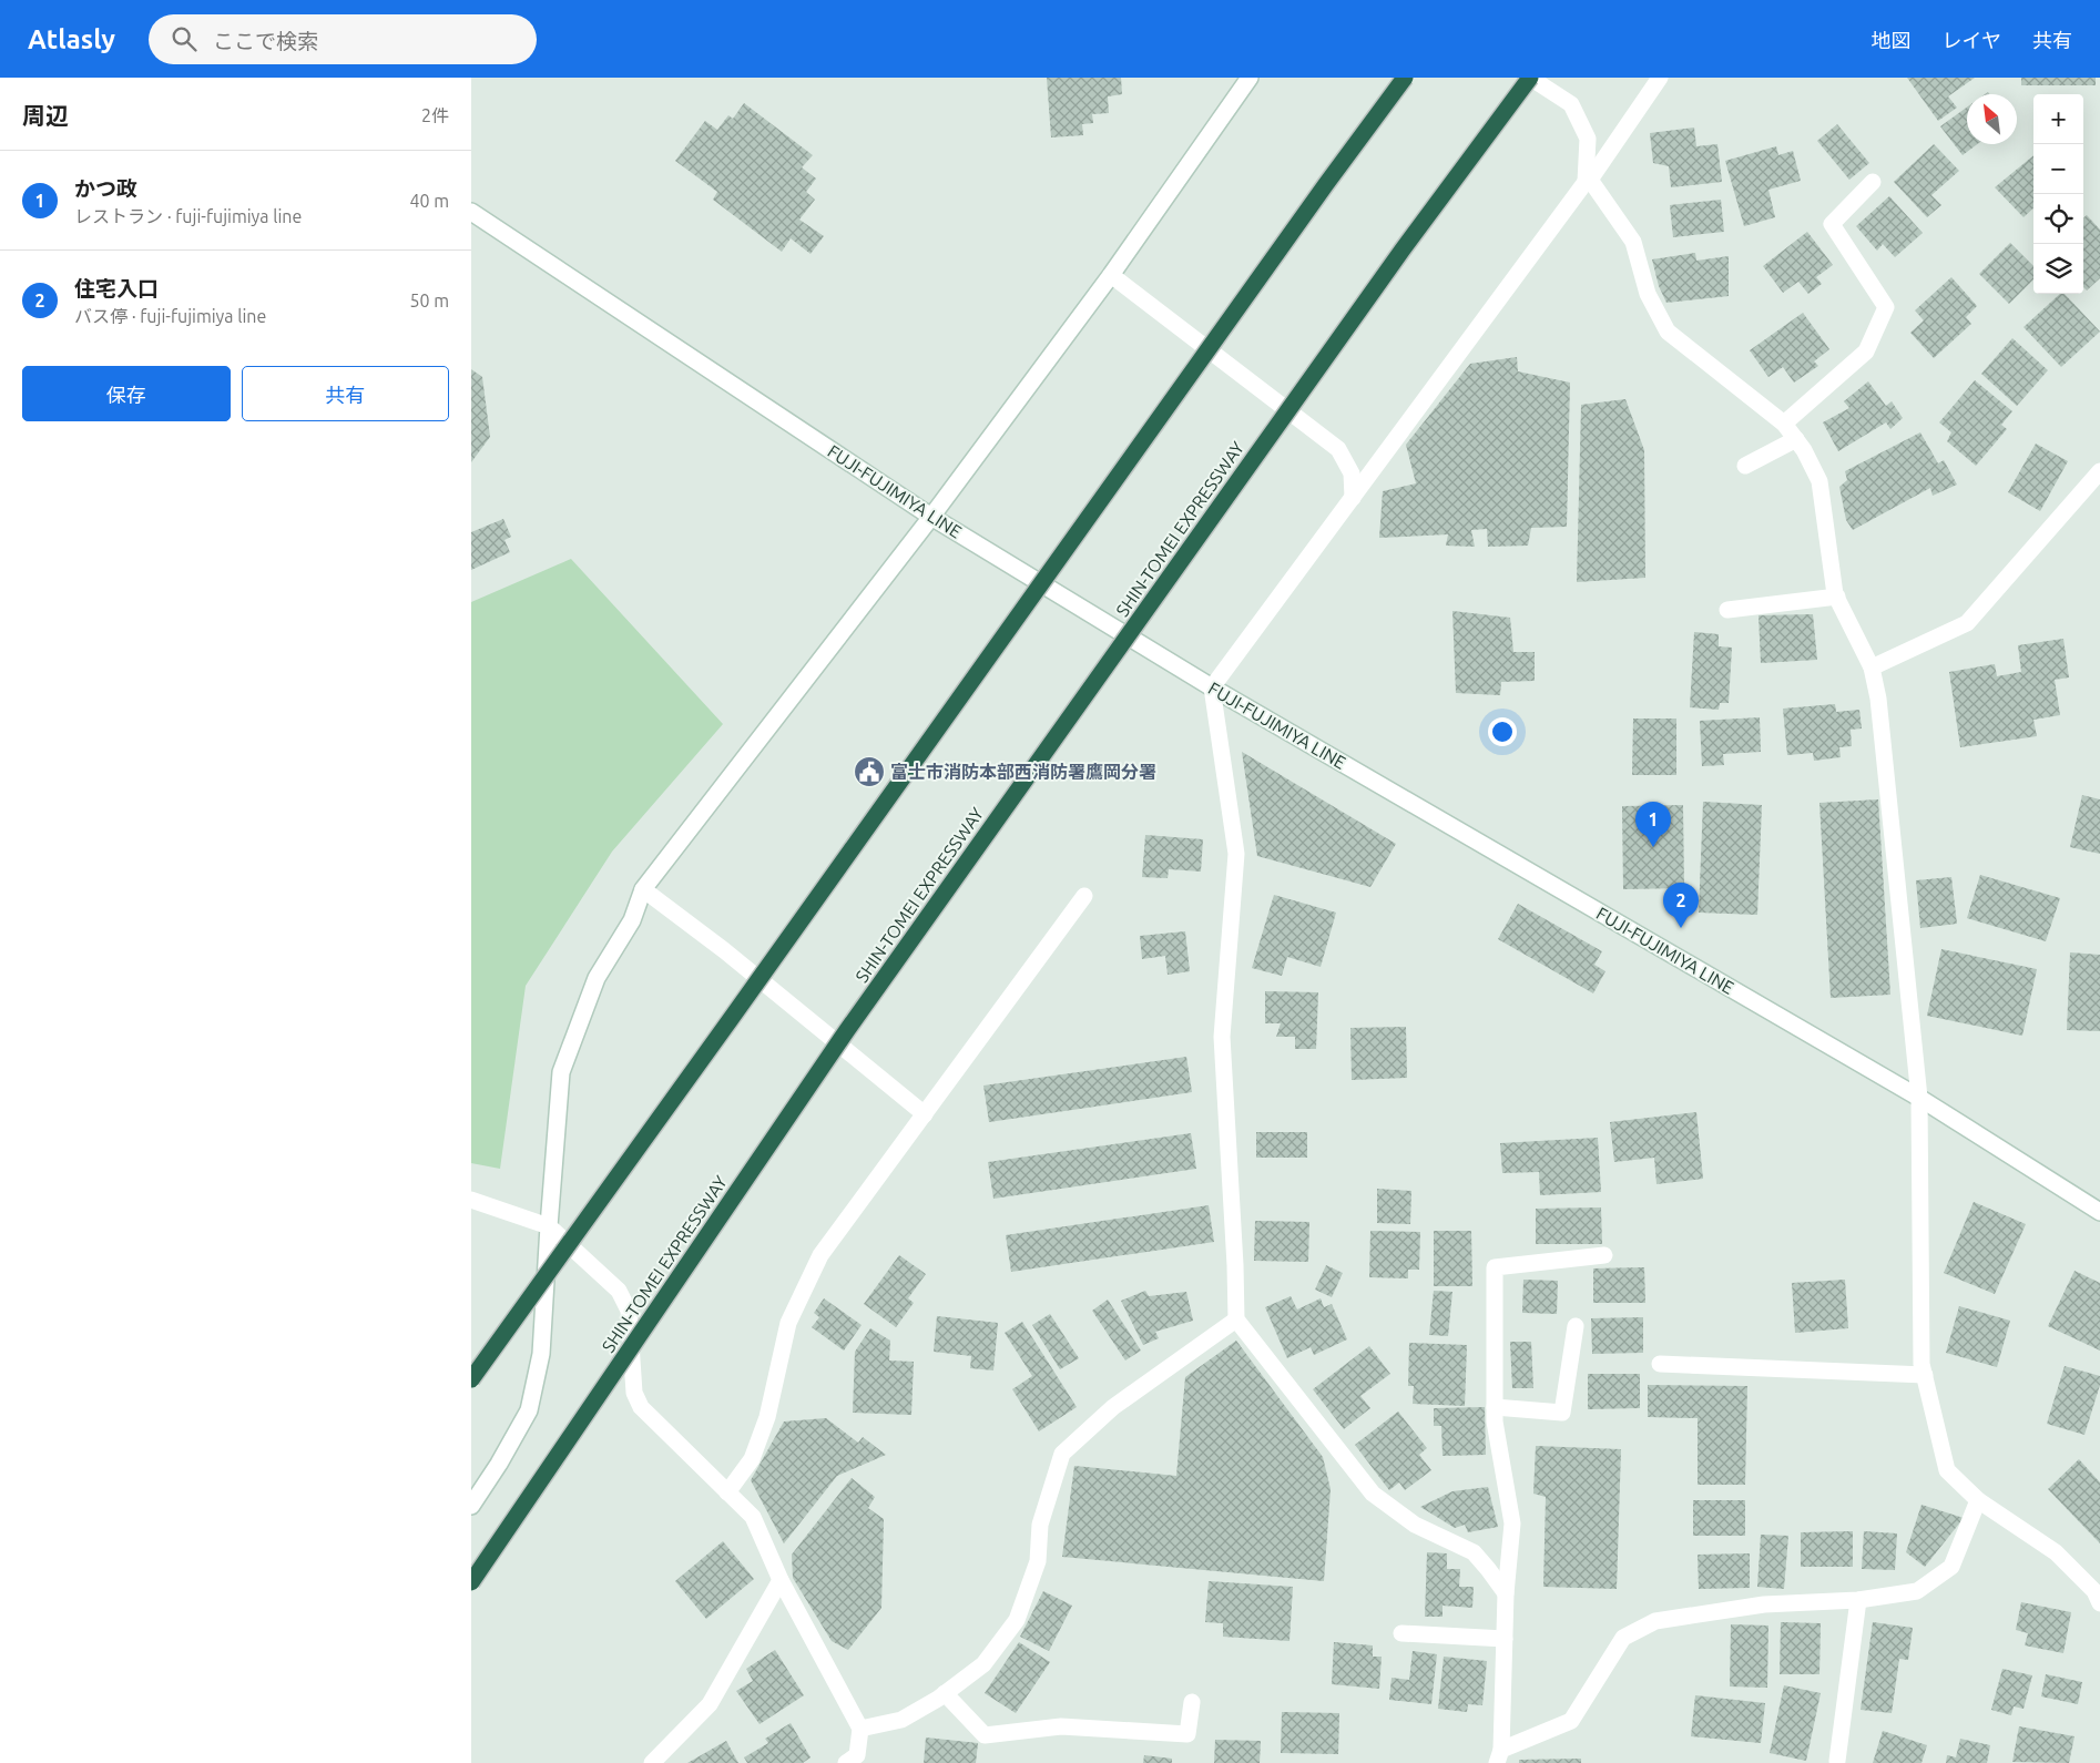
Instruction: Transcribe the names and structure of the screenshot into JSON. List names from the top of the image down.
{
  "streets": {
    "highway": ["SHIN-TOMEI EXPRESSWAY"],
    "street": ["FUJI-FUJIMIYA LINE"]
  },
  "places": {
    "public building": ["富士市消防本部西消防署鷹岡分署"]
  },
  "north": "top left",
  "page": {
    "header": "Atlasly",
    "search": "ここで検索",
    "nav": ["地図", "レイヤ", "共有"],
    "heading": ["周辺", "2件"],
    "map_buttons": ["+", "−"],
    "list": [
      {
        "mark": "1",
        "name": "かつ政",
        "note": "レストラン · fuji-fujimiya line",
        "value": "40 m"
      },
      {
        "mark": "2",
        "name": "住宅入口",
        "note": "バス停 · fuji-fujimiya line",
        "value": "50 m"
      }
    ],
    "buttons": ["保存", "共有"],
    "pins": ["1", "2"]
  }
}
